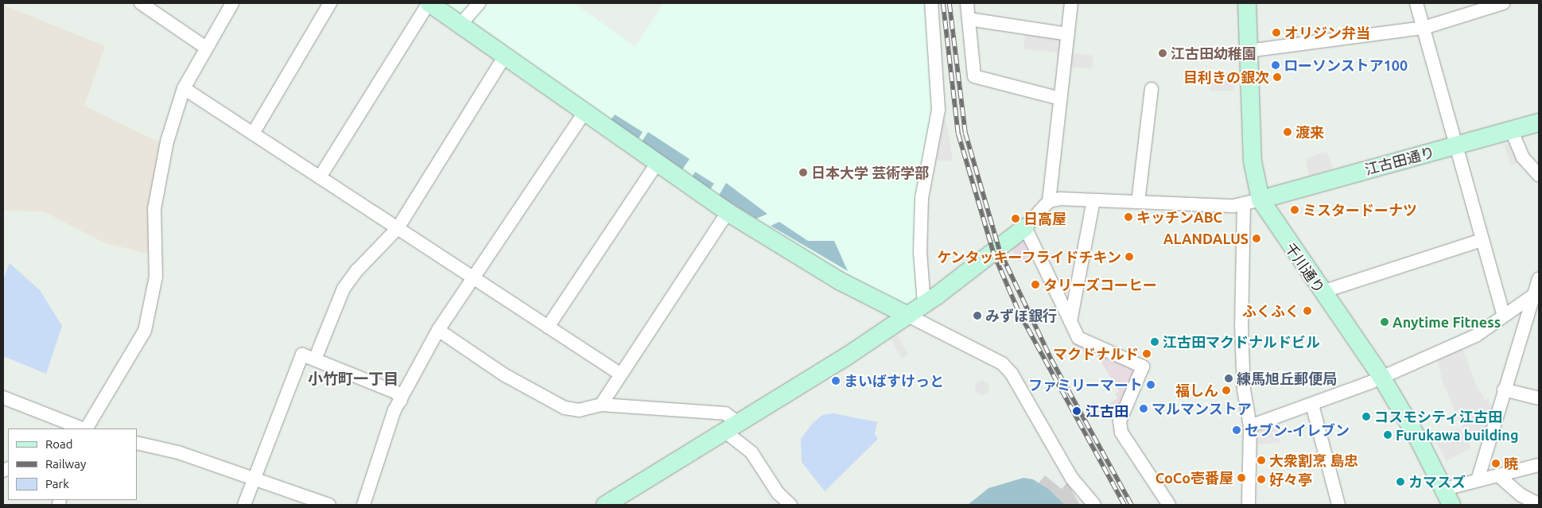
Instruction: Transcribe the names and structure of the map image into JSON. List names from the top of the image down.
{
  "streets": {
    "street": ["江古田通り", "千川通り"]
  },
  "crossings": [
    ["江古田通り", "千川通り"]
  ],
  "districts": ["小竹町一丁目"],
  "places": [
    "オリジン弁当",
    "江古田幼稚園",
    "ローソンストア100",
    "目利きの銀次",
    "渡来",
    "日本大学 芸術学部",
    "ミスタードーナツ",
    "キッチンABC",
    "日高屋",
    "ALANDALUS",
    "ケンタッキーフライドチキン",
    "タリーズコーヒー",
    "ふくふく",
    "みずほ銀行",
    "Anytime Fitness",
    "江古田マクドナルドビル",
    "マクドナルド",
    "練馬旭丘郵便局",
    "まいばすけっと",
    "ファミリーマート",
    "福しん",
    "マルマンストア",
    "江古田",
    "コスモシティ江古田",
    "セブン-イレブン",
    "Furukawa building",
    "大衆割烹 島忠",
    "暁",
    "CoCo壱番屋",
    "好々亭",
    "カマスズ"
  ],
  "legend": ["Road", "Railway", "Park"]
}
